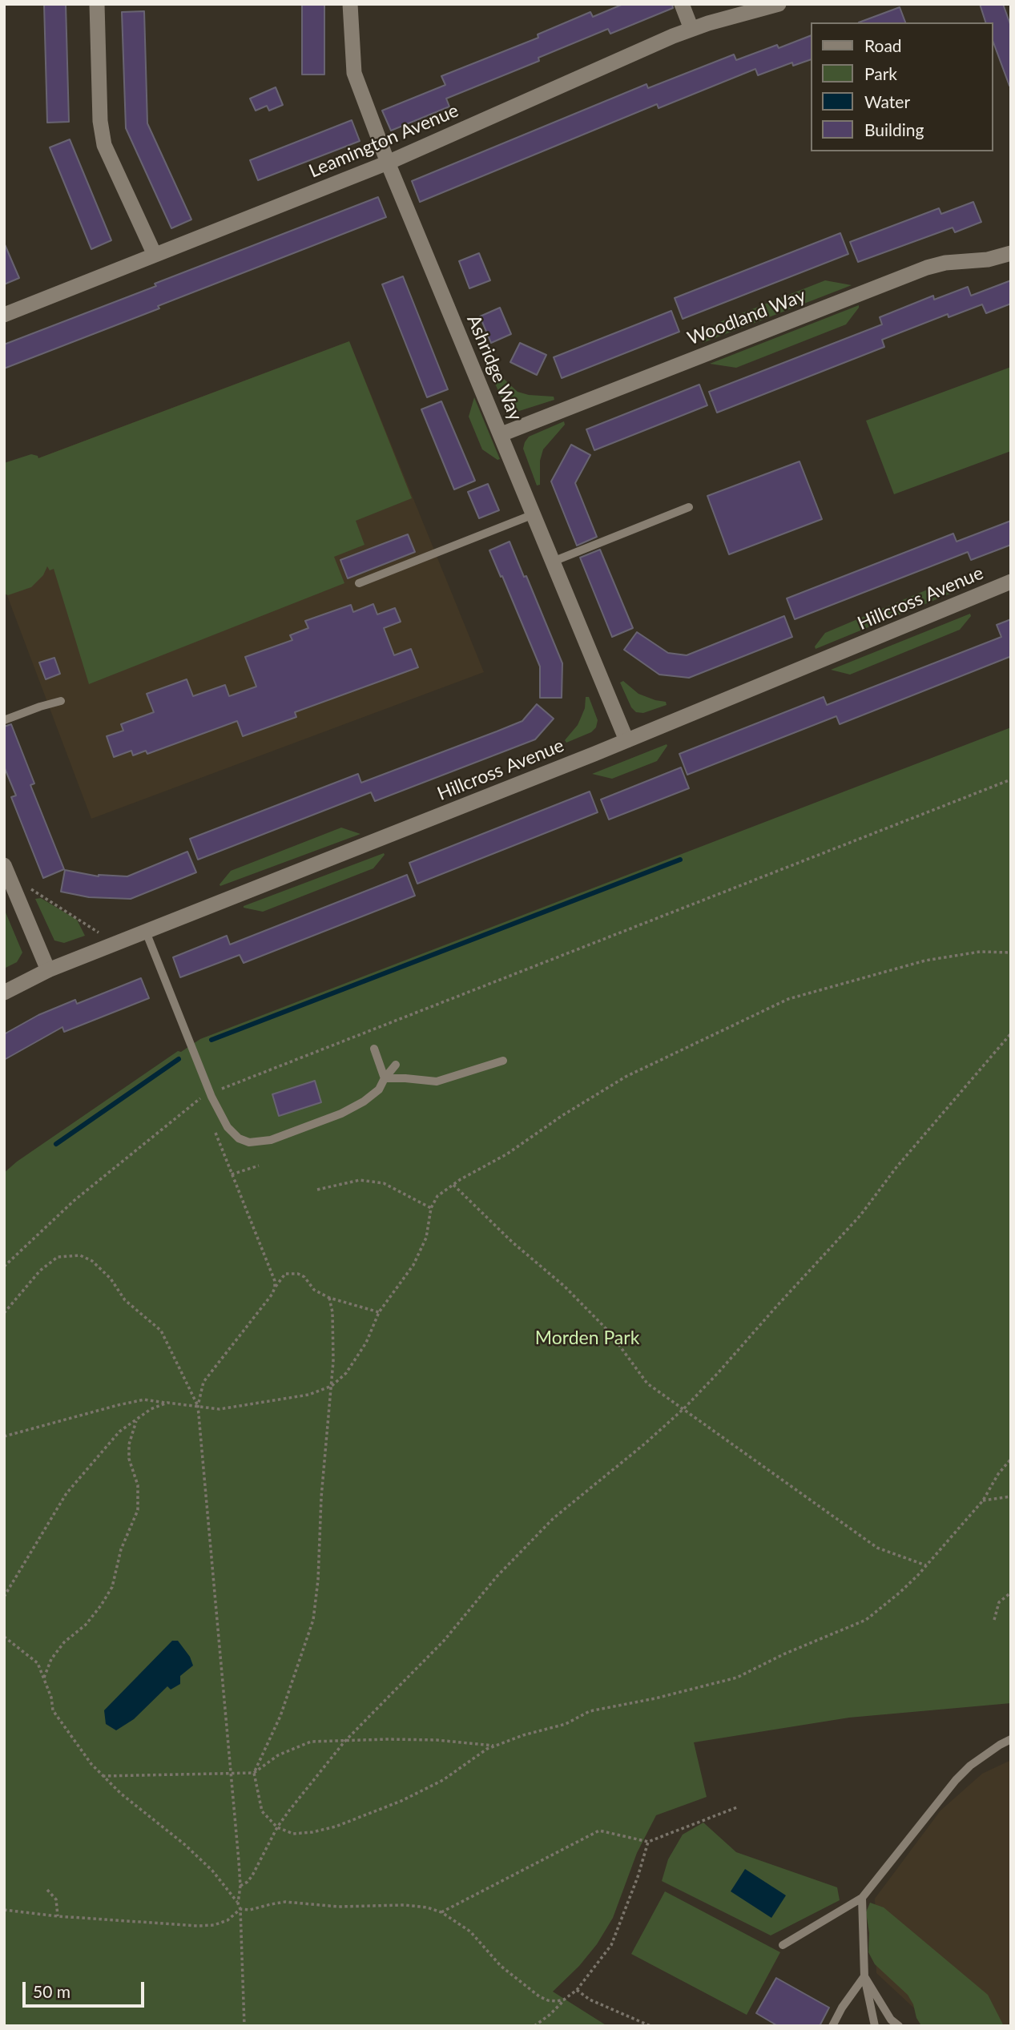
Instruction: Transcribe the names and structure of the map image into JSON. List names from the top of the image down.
{
  "streets": {
    "street": [
      "Leamington Avenue",
      "Woodland Way",
      "Ashridge Way",
      "Hillcross Avenue"
    ]
  },
  "crossings": [
    ["Leamington Avenue", "Ashridge Way"],
    ["Woodland Way", "Ashridge Way"],
    ["Ashridge Way", "Hillcross Avenue"]
  ],
  "parks": ["Morden Park"],
  "legend": [
    "Road",
    "Park",
    "Water",
    "Building"
  ],
  "scale_bar": "50 m"
}
